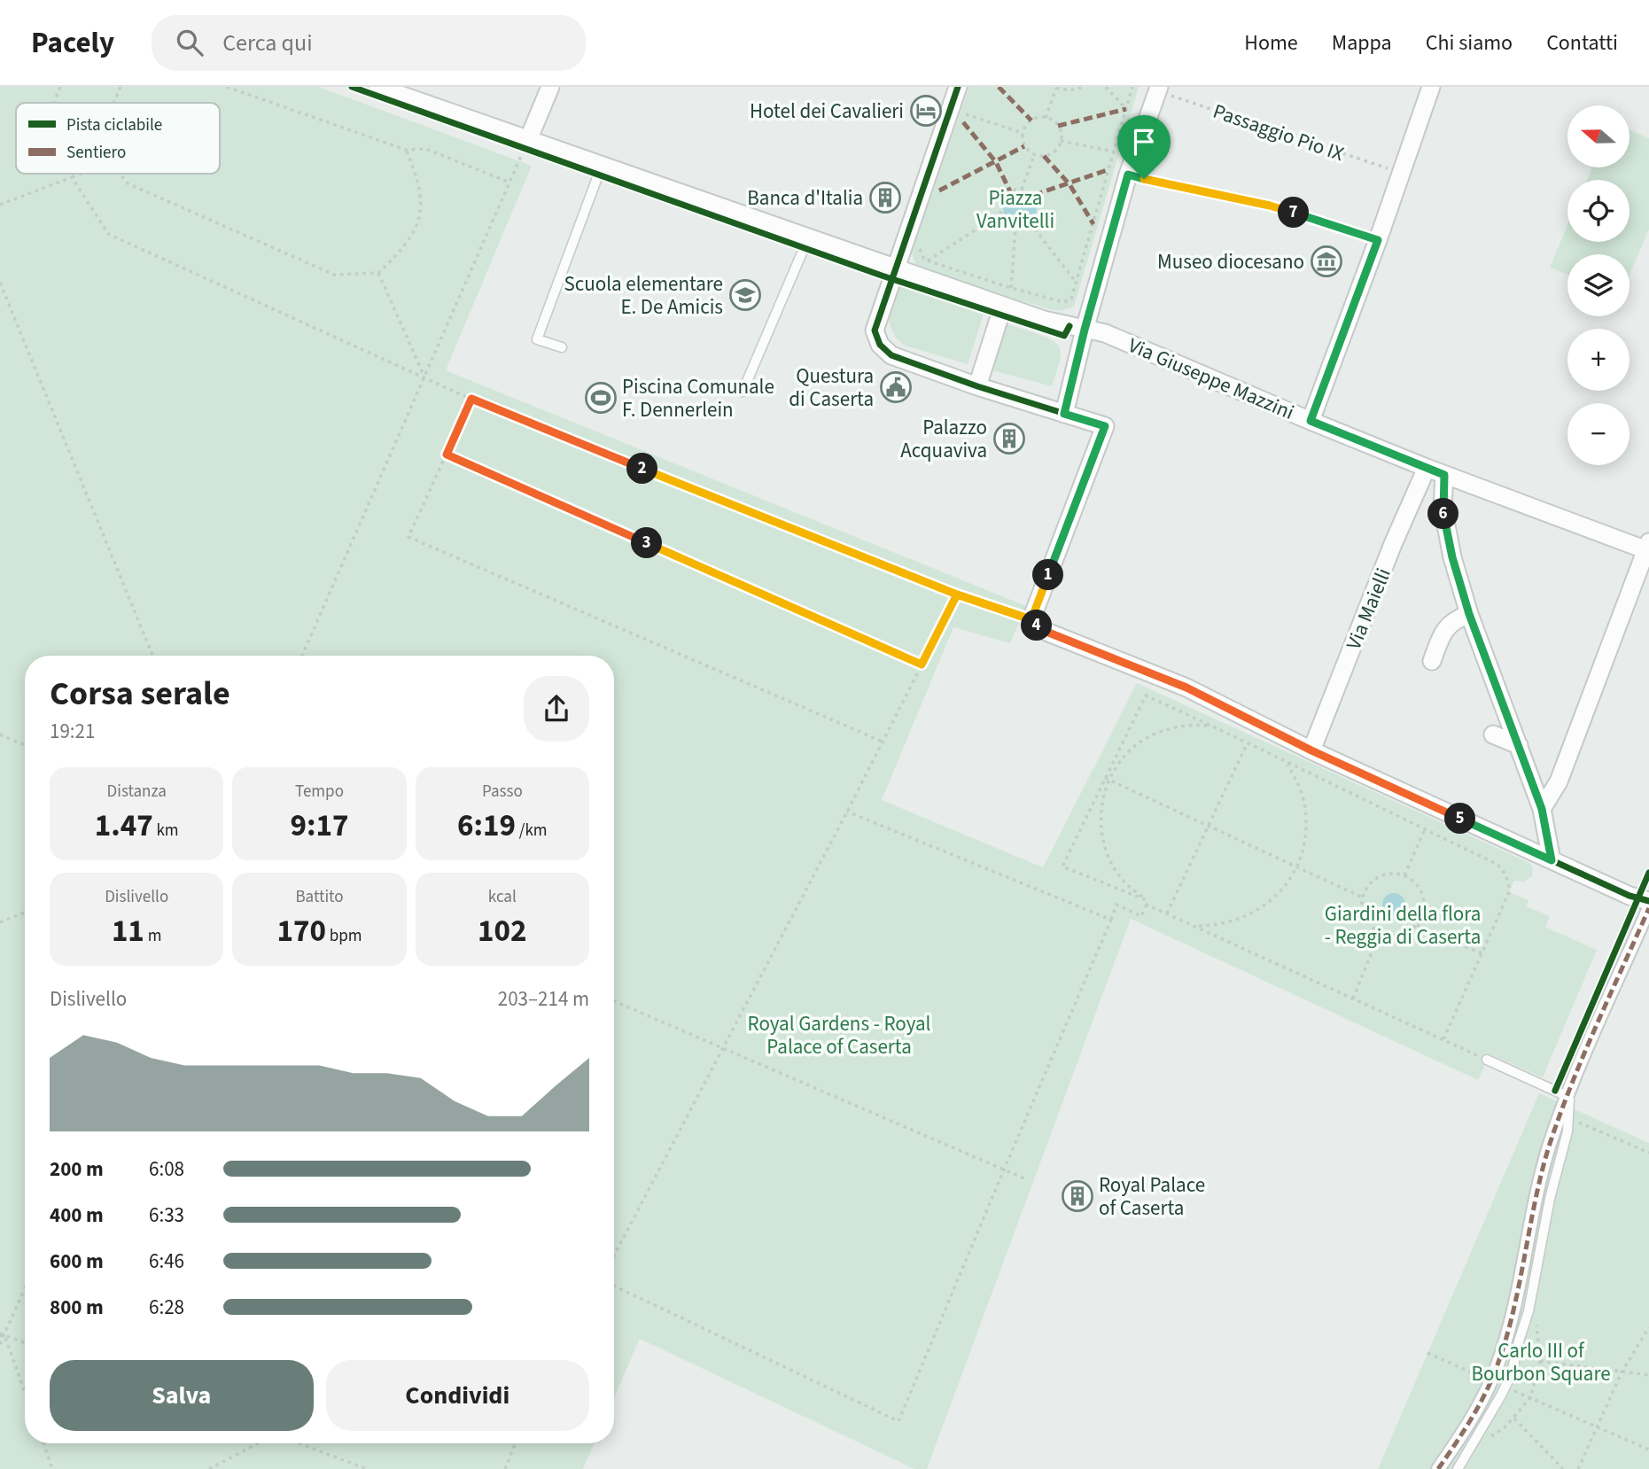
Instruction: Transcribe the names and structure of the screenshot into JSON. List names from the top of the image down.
{
  "streets": {
    "street": ["Via Giuseppe Mazzini", "Via Maielli"],
    "path": ["Passaggio Pio IX"]
  },
  "crossings": [
    ["Via Giuseppe Mazzini", "Via Maielli"]
  ],
  "parks": [
    "Piazza Vanvitelli",
    "Giardini della flora - Reggia di Caserta",
    "Royal Gardens - Royal Palace of Caserta",
    "Carlo III of Bourbon Square"
  ],
  "places": {
    "hotel": ["Hotel dei Cavalieri"],
    "building": ["Banca d'Italia", "Palazzo Acquaviva", "Royal Palace of Caserta"],
    "museum": ["Museo diocesano"],
    "school or university": ["Scuola elementare E. De Amicis"],
    "public building": ["Questura di Caserta"],
    "sports": ["Piscina Comunale F. Dennerlein"]
  },
  "legend": ["Pista ciclabile", "Sentiero"],
  "north": "left",
  "page": {
    "header": "Pacely",
    "search": "Cerca qui",
    "nav": [
      "Home",
      "Mappa",
      "Chi siamo",
      "Contatti"
    ],
    "map_buttons": ["+", "−"],
    "pins": [
      "7",
      "2",
      "6",
      "3",
      "1",
      "4",
      "5"
    ],
    "heading": ["Corsa serale", "19:21"],
    "stats": [
      ["Distanza", "1.47 km"],
      ["Tempo", "9:17"],
      ["Passo", "6:19 /km"],
      ["Dislivello", "11 m"],
      ["Battito", "170 bpm"],
      ["kcal", "102"]
    ],
    "chart": ["Dislivello", "203–214 m"],
    "list": [
      {
        "name": "200 m",
        "note": "6:08"
      },
      {
        "name": "400 m",
        "note": "6:33"
      },
      {
        "name": "600 m",
        "note": "6:46"
      },
      {
        "name": "800 m",
        "note": "6:28"
      }
    ],
    "buttons": ["Salva", "Condividi"]
  }
}
